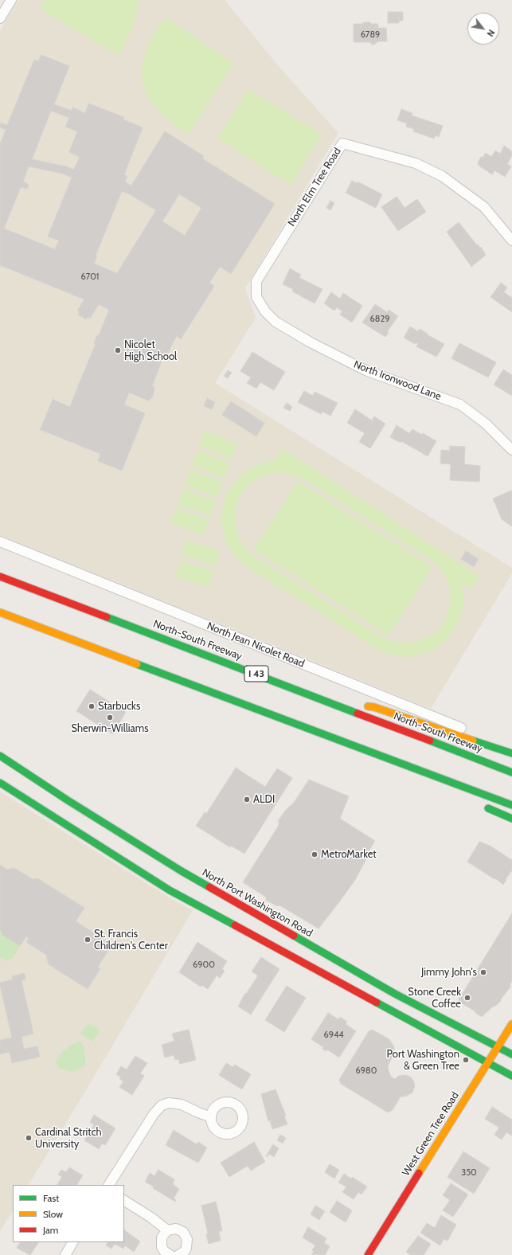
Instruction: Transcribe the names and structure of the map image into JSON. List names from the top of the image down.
{
  "streets": {
    "main road": [
      "North-South Freeway",
      "I 43",
      "North Port Washington Road",
      "West Green Tree Road"
    ],
    "street": ["North Elm Tree Road", "North Ironwood Lane", "North Jean Nicolet Road"]
  },
  "crossings": [
    ["North Elm Tree Road", "North Ironwood Lane"],
    ["North Port Washington Road", "West Green Tree Road"]
  ],
  "places": [
    "Nicolet High School",
    "Starbucks",
    "Sherwin-Williams",
    "ALDI",
    "MetroMarket",
    "St. Francis Children's Center",
    "Jimmy John's",
    "Stone Creek Coffee",
    "Port Washington & Green Tree",
    "Cardinal Stritch University"
  ],
  "house_numbers": [
    "6789",
    "6701",
    "6829",
    "6900",
    "6944",
    "6980",
    "350"
  ],
  "legend": ["Fast", "Slow", "Jam"],
  "north": "bottom right"
}
